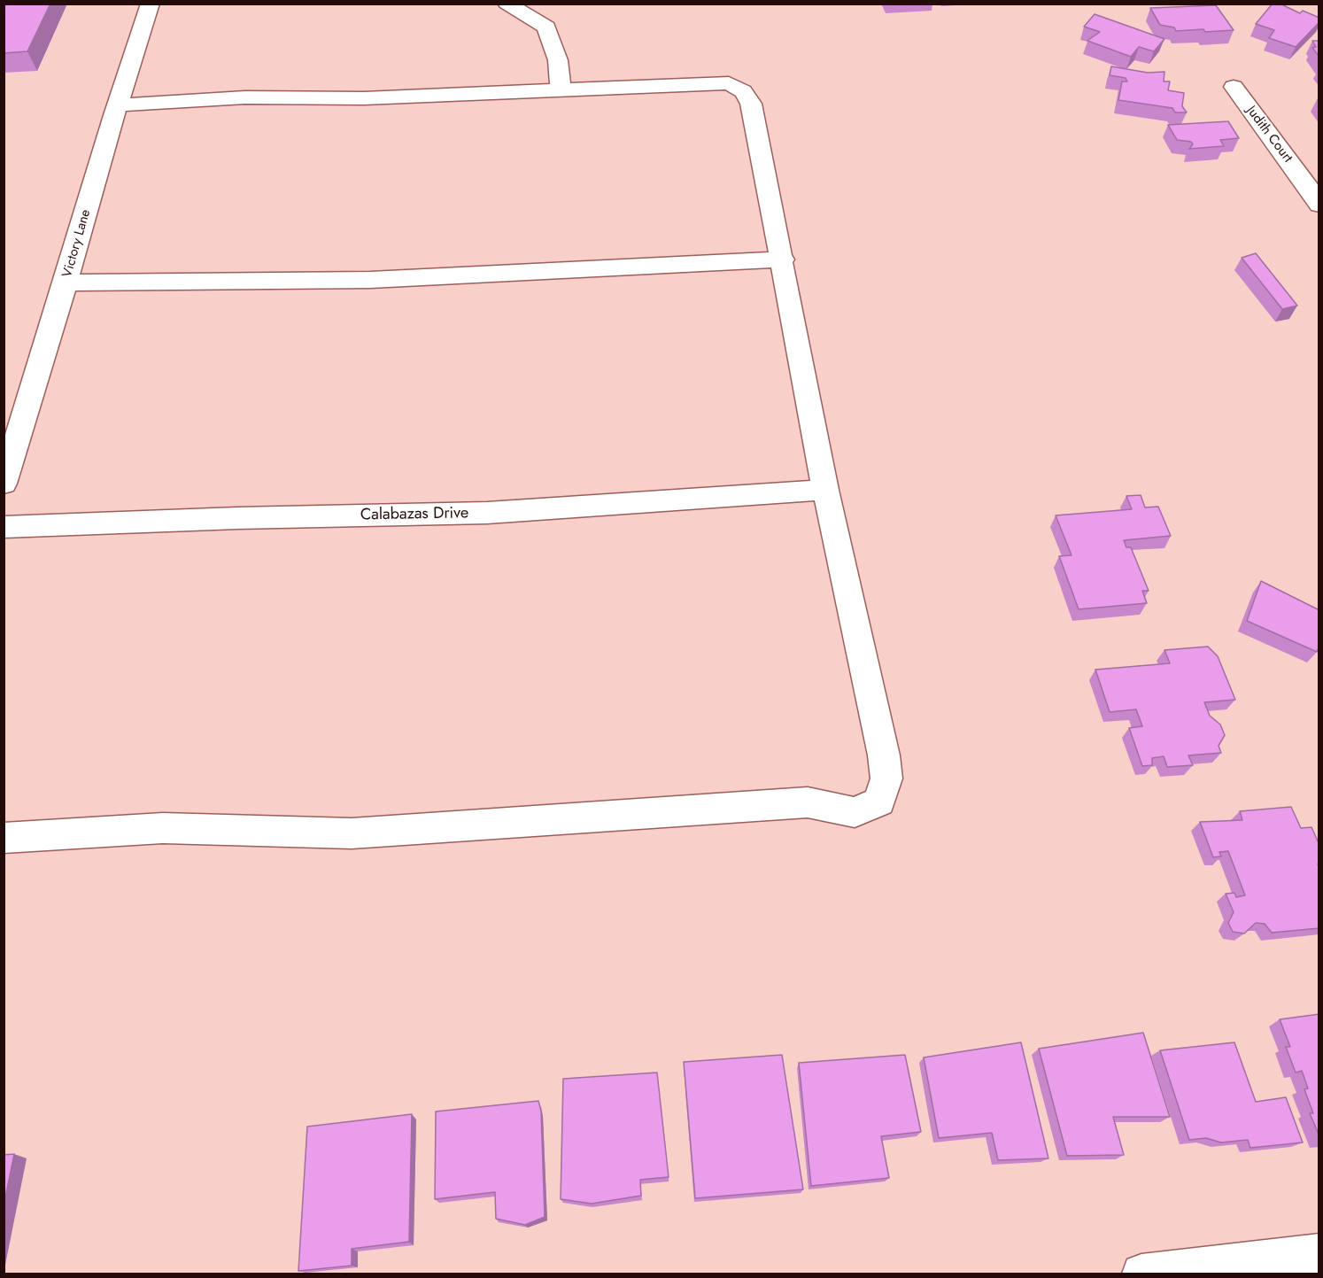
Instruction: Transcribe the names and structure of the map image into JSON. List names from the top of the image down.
{
  "streets": {
    "street": ["Judith Court", "Victory Lane", "Calabazas Drive"]
  }
}
